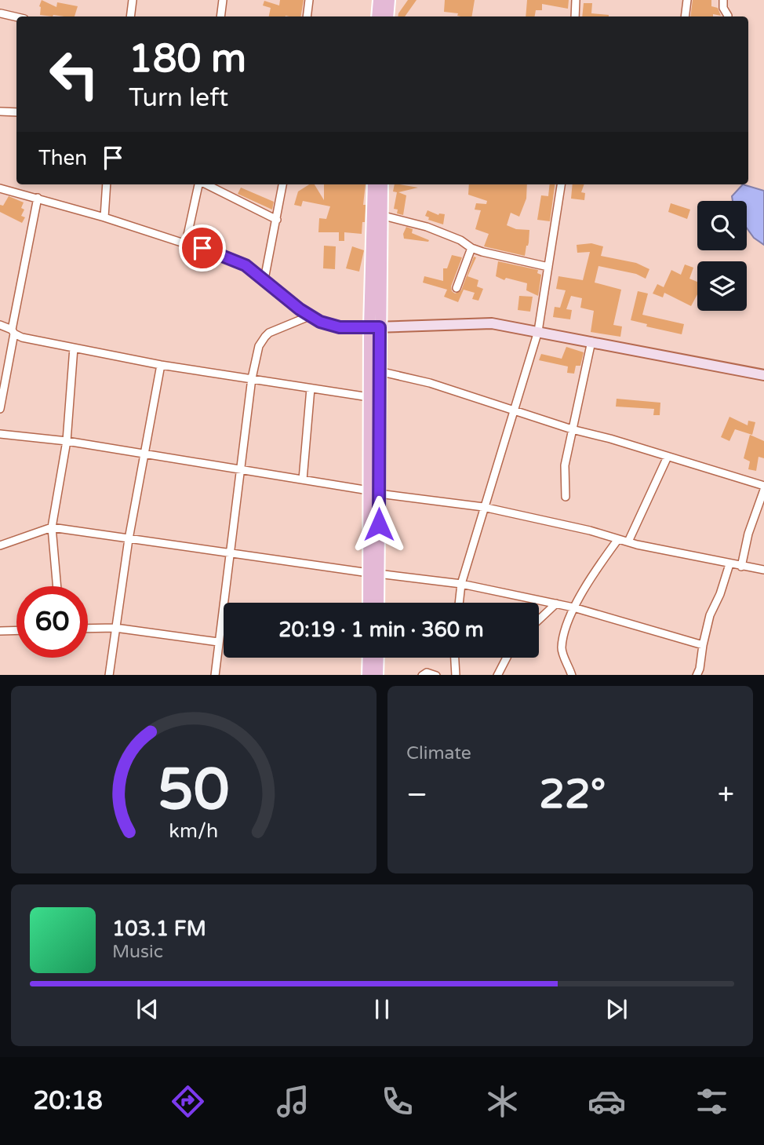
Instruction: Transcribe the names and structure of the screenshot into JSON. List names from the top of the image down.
{
  "page": {
    "turn": ["180 m", "Turn left"],
    "then": "Then",
    "limit": "60",
    "trip": "20:19 · 1 min · 360 m",
    "tile": "Climate",
    "heat": ["−", "22°", "+"],
    "song": ["103.1 FM", "Music"],
    "tabs": "20:18",
    "gauge": ["50", "km/h"]
  }
}
